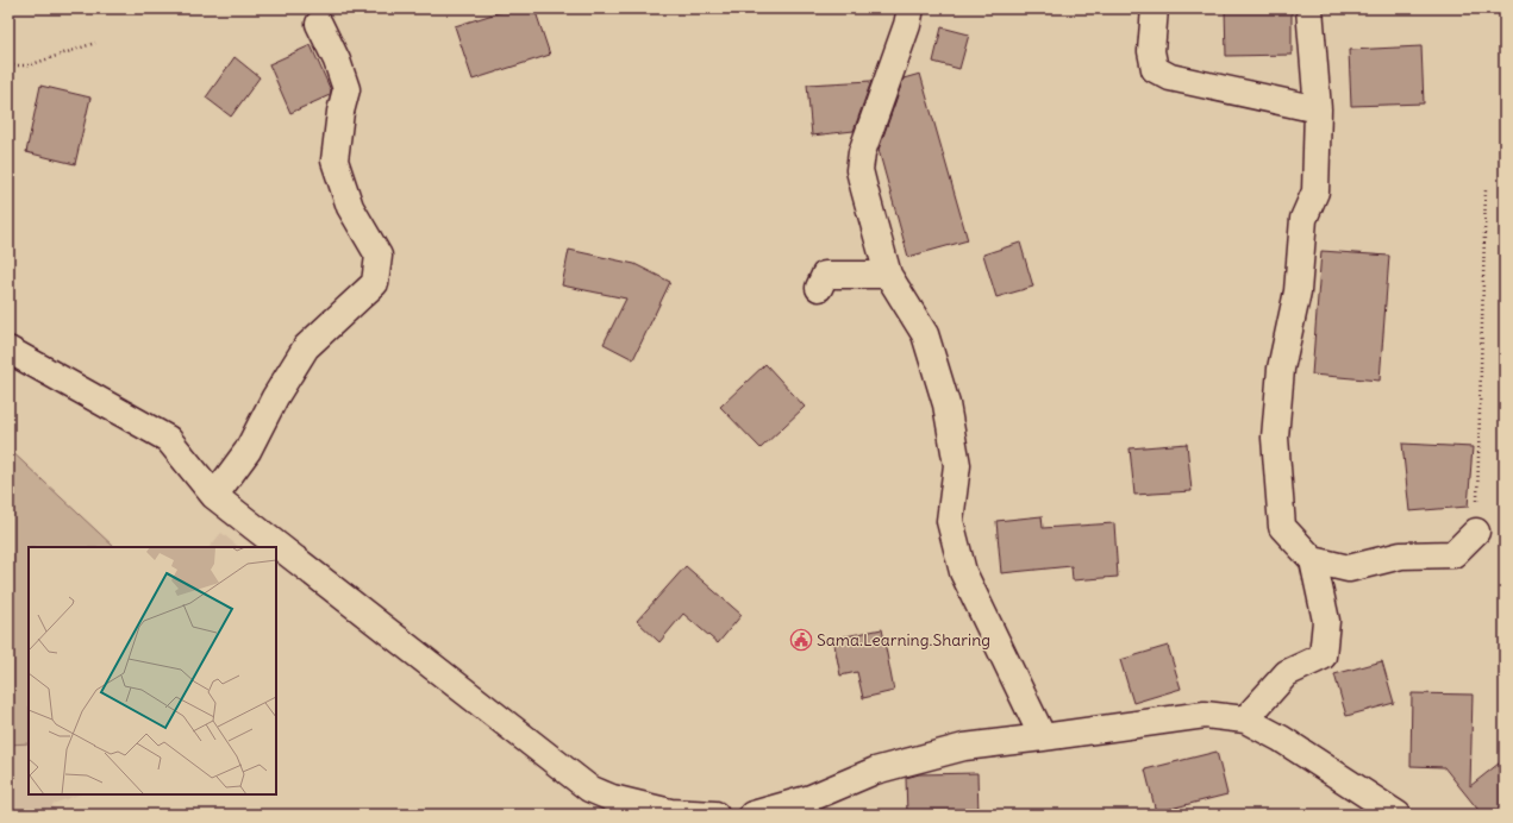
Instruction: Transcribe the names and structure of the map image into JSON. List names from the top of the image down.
{
  "places": {
    "public building": ["Sama.Learning.Sharing"]
  }
}
